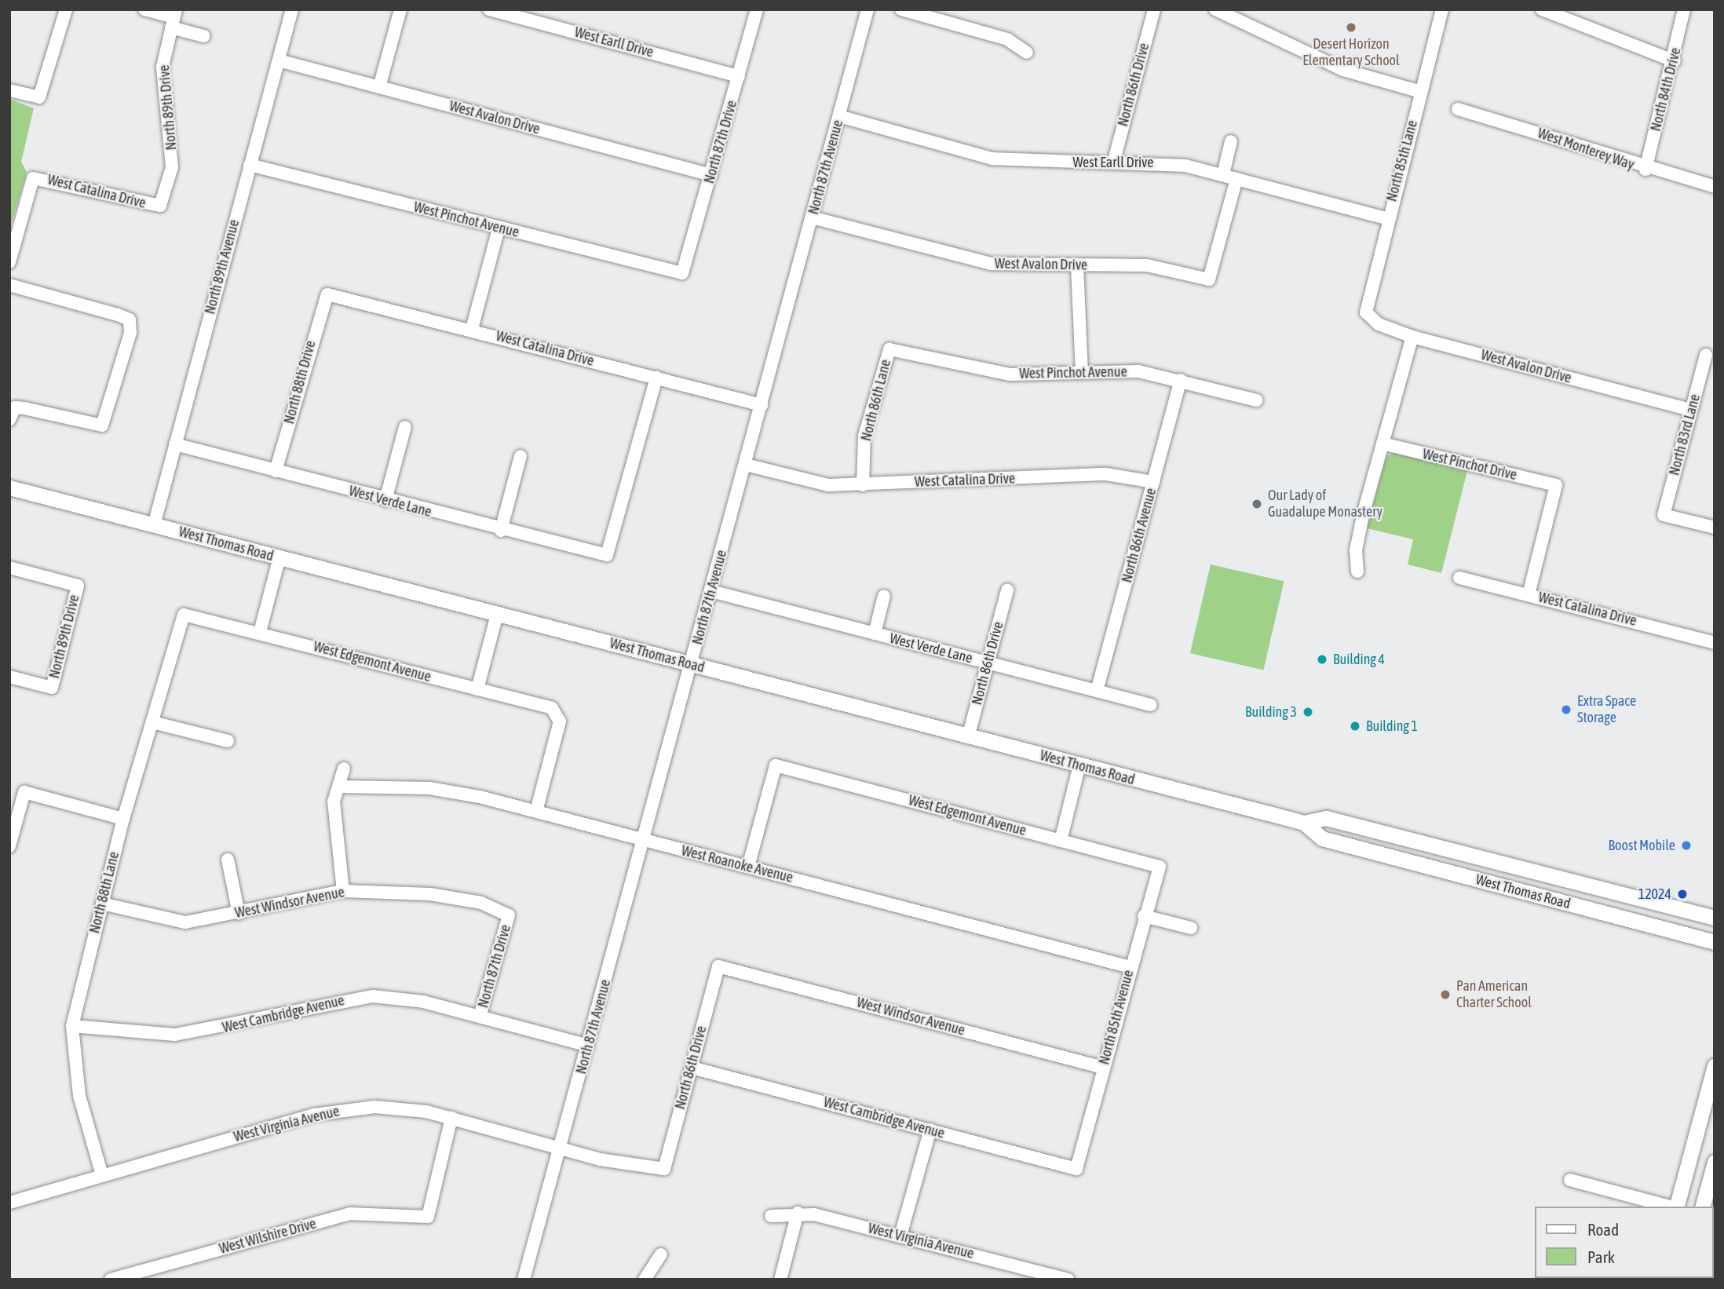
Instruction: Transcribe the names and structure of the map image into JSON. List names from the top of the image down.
{
  "streets": {
    "main road": ["West Thomas Road"],
    "street": [
      "West Earll Drive",
      "North 86th Drive",
      "North 84th Drive",
      "North 89th Drive",
      "West Avalon Drive",
      "North 87th Drive",
      "West Monterey Way",
      "North 85th Lane",
      "North 87th Avenue",
      "West Catalina Drive",
      "West Pinchot Avenue",
      "North 89th Avenue",
      "North 88th Drive",
      "North 86th Lane",
      "North 83rd Lane",
      "West Pinchot Drive",
      "West Verde Lane",
      "North 86th Avenue",
      "West Edgemont Avenue",
      "West Roanoke Avenue",
      "North 88th Lane",
      "West Windsor Avenue",
      "West Cambridge Avenue",
      "North 85th Avenue",
      "West Virginia Avenue",
      "West Wilshire Drive"
    ]
  },
  "crossings": [
    ["West Earll Drive", "North 86th Drive"],
    ["West Earll Drive", "West Avalon Drive"],
    ["West Earll Drive", "North 87th Drive"],
    ["West Earll Drive", "North 85th Lane"],
    ["West Earll Drive", "North 87th Avenue"],
    ["North 86th Drive", "West Verde Lane"],
    ["North 86th Drive", "West Thomas Road"],
    ["North 86th Drive", "West Windsor Avenue"],
    ["North 86th Drive", "West Cambridge Avenue"],
    ["North 86th Drive", "West Virginia Avenue"],
    ["North 84th Drive", "West Monterey Way"],
    ["North 89th Drive", "West Catalina Drive"],
    ["West Avalon Drive", "North 87th Drive"],
    ["West Avalon Drive", "North 85th Lane"],
    ["West Avalon Drive", "North 87th Avenue"],
    ["West Avalon Drive", "North 89th Avenue"],
    ["West Avalon Drive", "North 83rd Lane"],
    ["North 87th Drive", "West Pinchot Avenue"],
    ["North 87th Drive", "West Windsor Avenue"],
    ["North 87th Drive", "West Cambridge Avenue"],
    ["North 87th Avenue", "West Catalina Drive"],
    ["North 87th Avenue", "West Verde Lane"],
    ["North 87th Avenue", "West Thomas Road"],
    ["North 87th Avenue", "West Roanoke Avenue"],
    ["North 87th Avenue", "West Cambridge Avenue"],
    ["North 87th Avenue", "West Virginia Avenue"],
    ["West Catalina Drive", "North 88th Drive"],
    ["West Catalina Drive", "North 86th Lane"],
    ["West Catalina Drive", "West Pinchot Drive"],
    ["West Catalina Drive", "West Verde Lane"],
    ["West Catalina Drive", "North 86th Avenue"],
    ["West Pinchot Avenue", "North 89th Avenue"],
    ["West Pinchot Avenue", "North 86th Lane"],
    ["West Pinchot Avenue", "North 86th Avenue"],
    ["North 89th Avenue", "West Verde Lane"],
    ["North 89th Avenue", "West Thomas Road"],
    ["North 88th Drive", "West Verde Lane"],
    ["West Verde Lane", "North 86th Avenue"],
    ["West Edgemont Avenue", "West Roanoke Avenue"],
    ["West Edgemont Avenue", "North 88th Lane"],
    ["West Edgemont Avenue", "North 85th Avenue"],
    ["West Roanoke Avenue", "North 85th Avenue"],
    ["North 88th Lane", "West Windsor Avenue"],
    ["North 88th Lane", "West Cambridge Avenue"],
    ["North 88th Lane", "West Virginia Avenue"],
    ["West Windsor Avenue", "North 85th Avenue"],
    ["West Cambridge Avenue", "North 85th Avenue"],
    ["West Virginia Avenue", "West Wilshire Drive"]
  ],
  "places": [
    "Desert Horizon Elementary School",
    "Our Lady of Guadalupe Monastery",
    "Building 4",
    "Extra Space Storage",
    "Building 3",
    "Building 1",
    "Boost Mobile",
    "12024",
    "Pan American Charter School"
  ],
  "legend": ["Road", "Park"]
}
